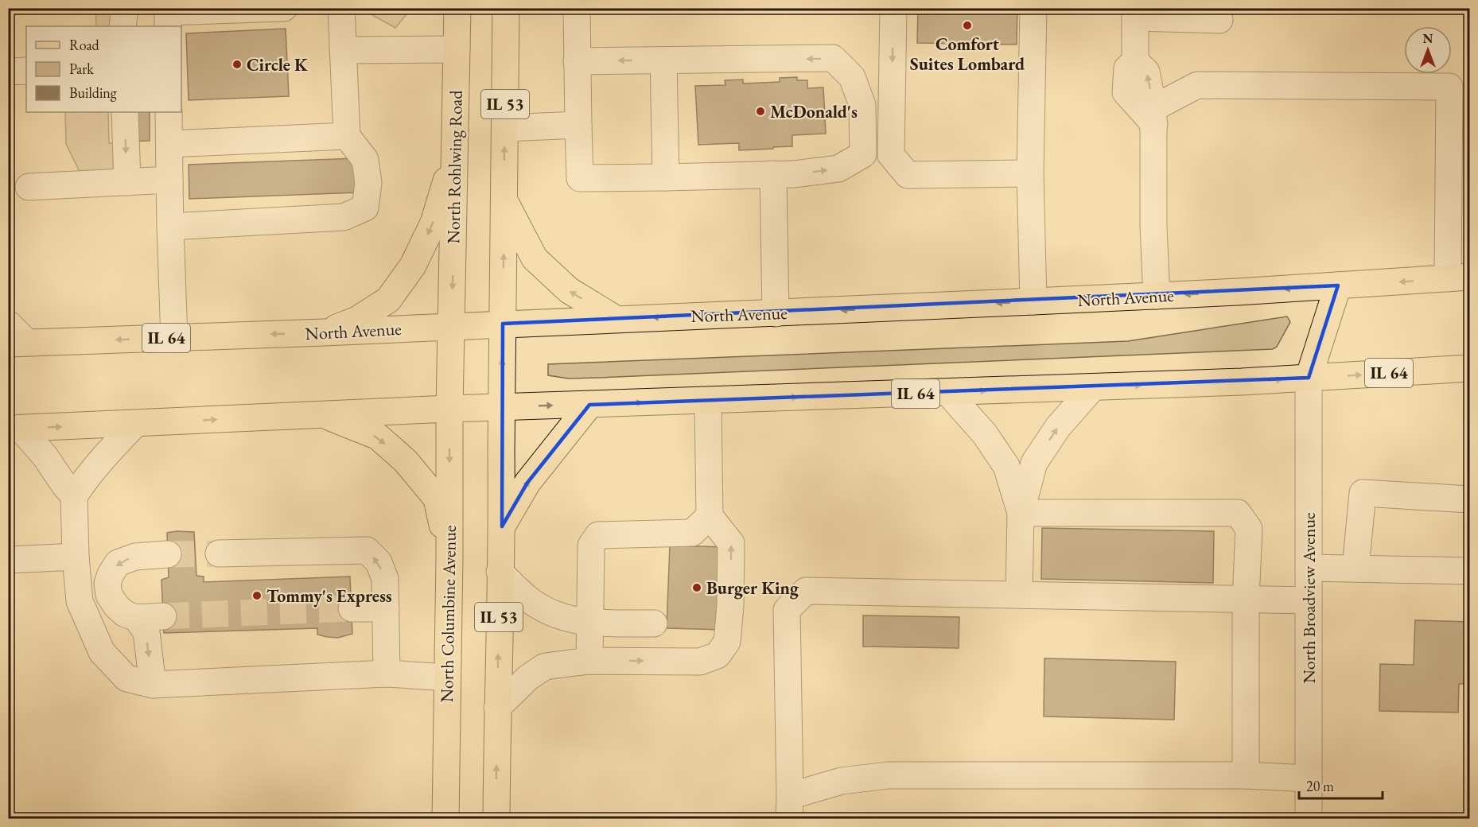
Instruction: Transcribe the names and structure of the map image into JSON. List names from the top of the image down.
{
  "streets": {
    "main road": [
      "IL 53",
      "North Rohlwing Road",
      "North Avenue",
      "IL 64",
      "North Columbine Avenue"
    ],
    "street": ["North Broadview Avenue"]
  },
  "crossings": [
    ["IL 53", "North Rohlwing Road"],
    ["IL 53", "North Avenue"],
    ["IL 53", "IL 64"],
    ["IL 53", "North Columbine Avenue"],
    ["North Rohlwing Road", "North Avenue"],
    ["IL 64", "North Broadview Avenue"],
    ["IL 64", "North Columbine Avenue"]
  ],
  "places": [
    "Comfort Suites Lombard",
    "Circle K",
    "McDonald's",
    "Burger King",
    "Tommy's Express"
  ],
  "legend": ["Road", "Park", "Building"],
  "scale_bar": "20 m",
  "north": "top"
}
